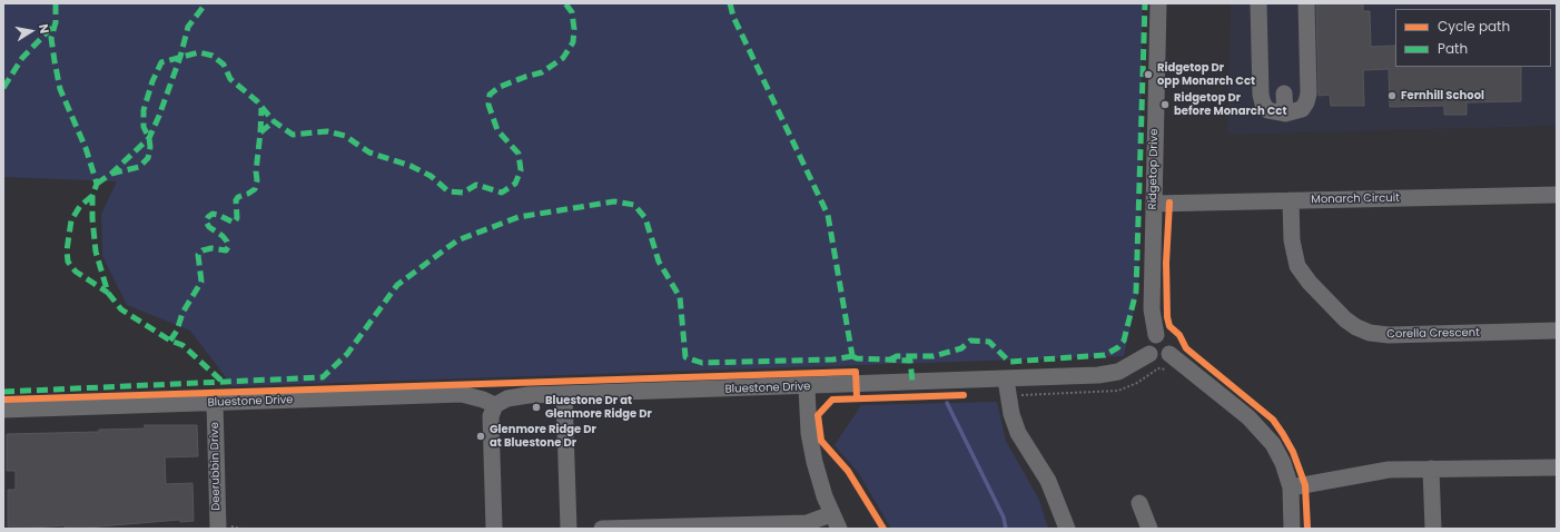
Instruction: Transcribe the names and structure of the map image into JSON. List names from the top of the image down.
{
  "streets": {
    "street": [
      "Ridgetop Drive",
      "Monarch Circuit",
      "Corella Crescent",
      "Bluestone Drive",
      "Deerubbin Drive"
    ]
  },
  "crossings": [
    ["Ridgetop Drive", "Monarch Circuit"],
    ["Ridgetop Drive", "Bluestone Drive"],
    ["Monarch Circuit", "Corella Crescent"],
    ["Bluestone Drive", "Deerubbin Drive"]
  ],
  "places": [
    "Ridgetop Dr opp Monarch Cct",
    "Fernhill School",
    "Ridgetop Dr before Monarch Cct",
    "Bluestone Dr at Glenmore Ridge Dr",
    "Glenmore Ridge Dr at Bluestone Dr"
  ],
  "legend": ["Cycle path", "Path"],
  "north": "right"
}
